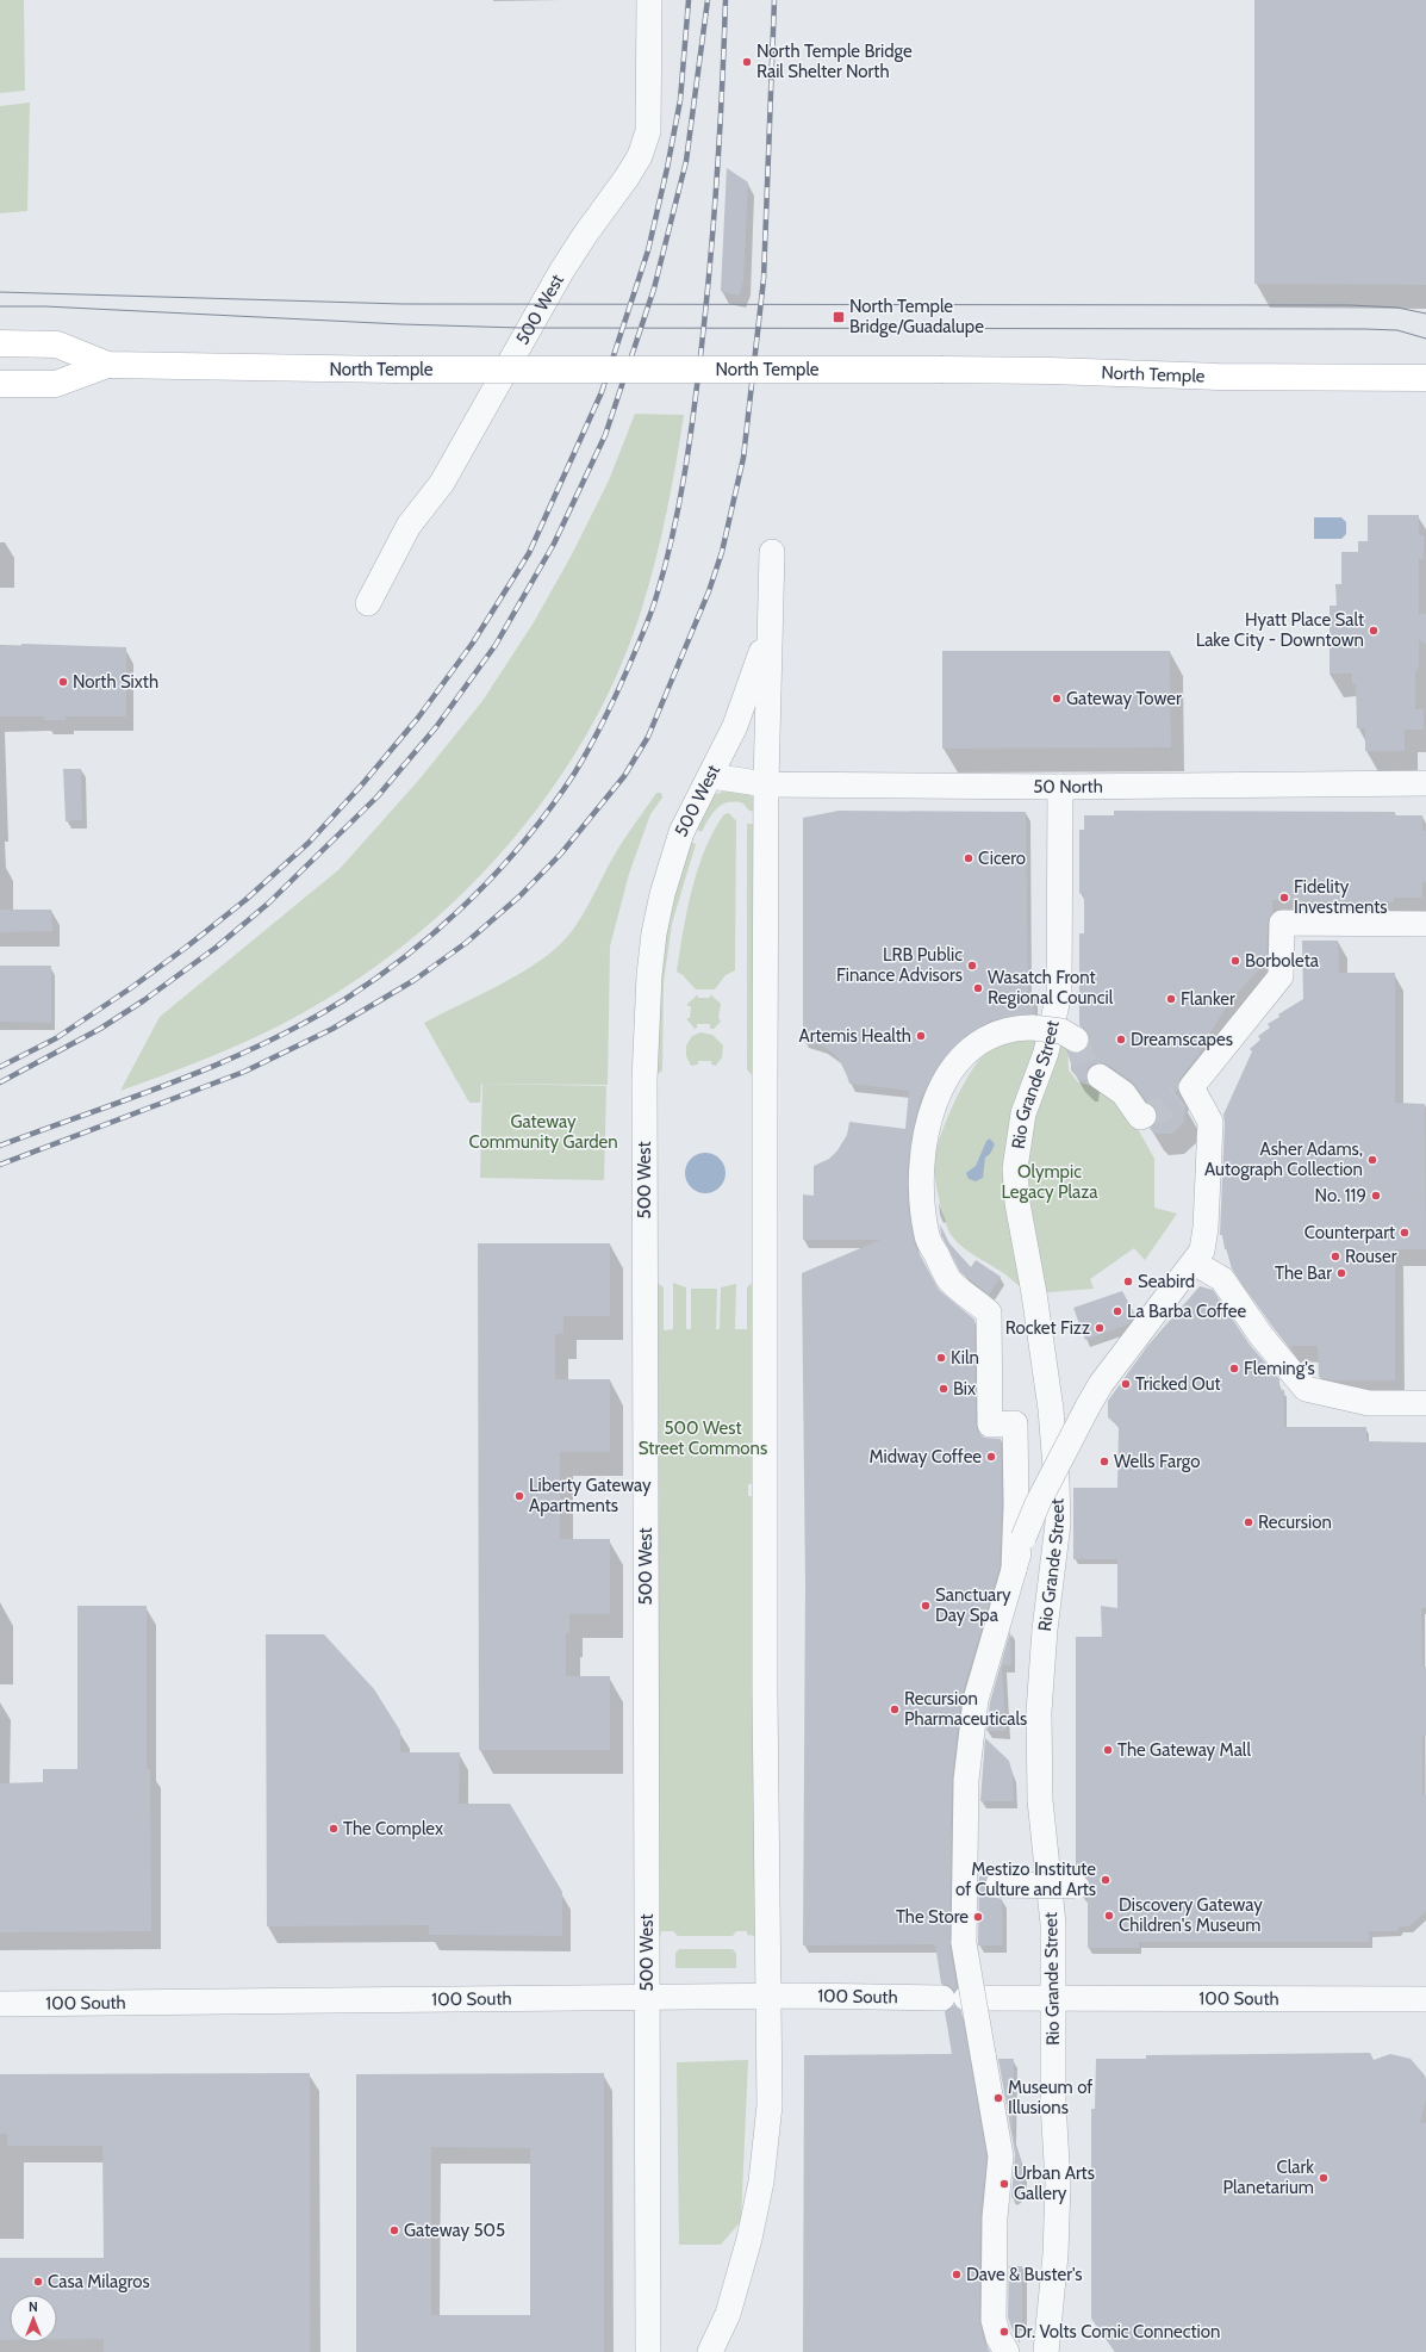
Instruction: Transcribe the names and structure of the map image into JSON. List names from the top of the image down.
{
  "streets": {
    "main road": ["North Temple"],
    "street": [
      "500 West",
      "50 North",
      "Rio Grande Street",
      "100 South"
    ]
  },
  "crossings": [
    ["500 West", "50 North"],
    ["500 West", "100 South"],
    ["50 North", "Rio Grande Street"],
    ["Rio Grande Street", "100 South"]
  ],
  "parks": ["Gateway Community Garden", "Olympic Legacy Plaza", "500 West Street Commons"],
  "places": {
    "other": [
      "North Temple Bridge Rail Shelter North",
      "Hyatt Place Salt Lake City - Downtown",
      "North Sixth",
      "Gateway Tower",
      "Cicero",
      "Fidelity Investments",
      "Borboleta",
      "LRB Public Finance Advisors",
      "Wasatch Front Regional Council",
      "Flanker",
      "Artemis Health",
      "Dreamscapes",
      "Asher Adams, Autograph Collection",
      "No. 119",
      "Counterpart",
      "Rouser",
      "The Bar",
      "Seabird",
      "La Barba Coffee",
      "Rocket Fizz",
      "Kiln",
      "Fleming's",
      "Tricked Out",
      "Bix",
      "Midway Coffee",
      "Wells Fargo",
      "Liberty Gateway Apartments",
      "Recursion",
      "Sanctuary Day Spa",
      "Recursion Pharmaceuticals",
      "The Gateway Mall",
      "The Complex",
      "Mestizo Institute of Culture and Arts",
      "Discovery Gateway Children's Museum",
      "The Store",
      "Museum of Illusions",
      "Clark Planetarium",
      "Urban Arts Gallery",
      "Gateway 505",
      "Dave & Buster's",
      "Casa Milagros",
      "Dr. Volts Comic Connection"
    ],
    "transit": ["North Temple Bridge/Guadalupe"]
  },
  "north": "top"
}
